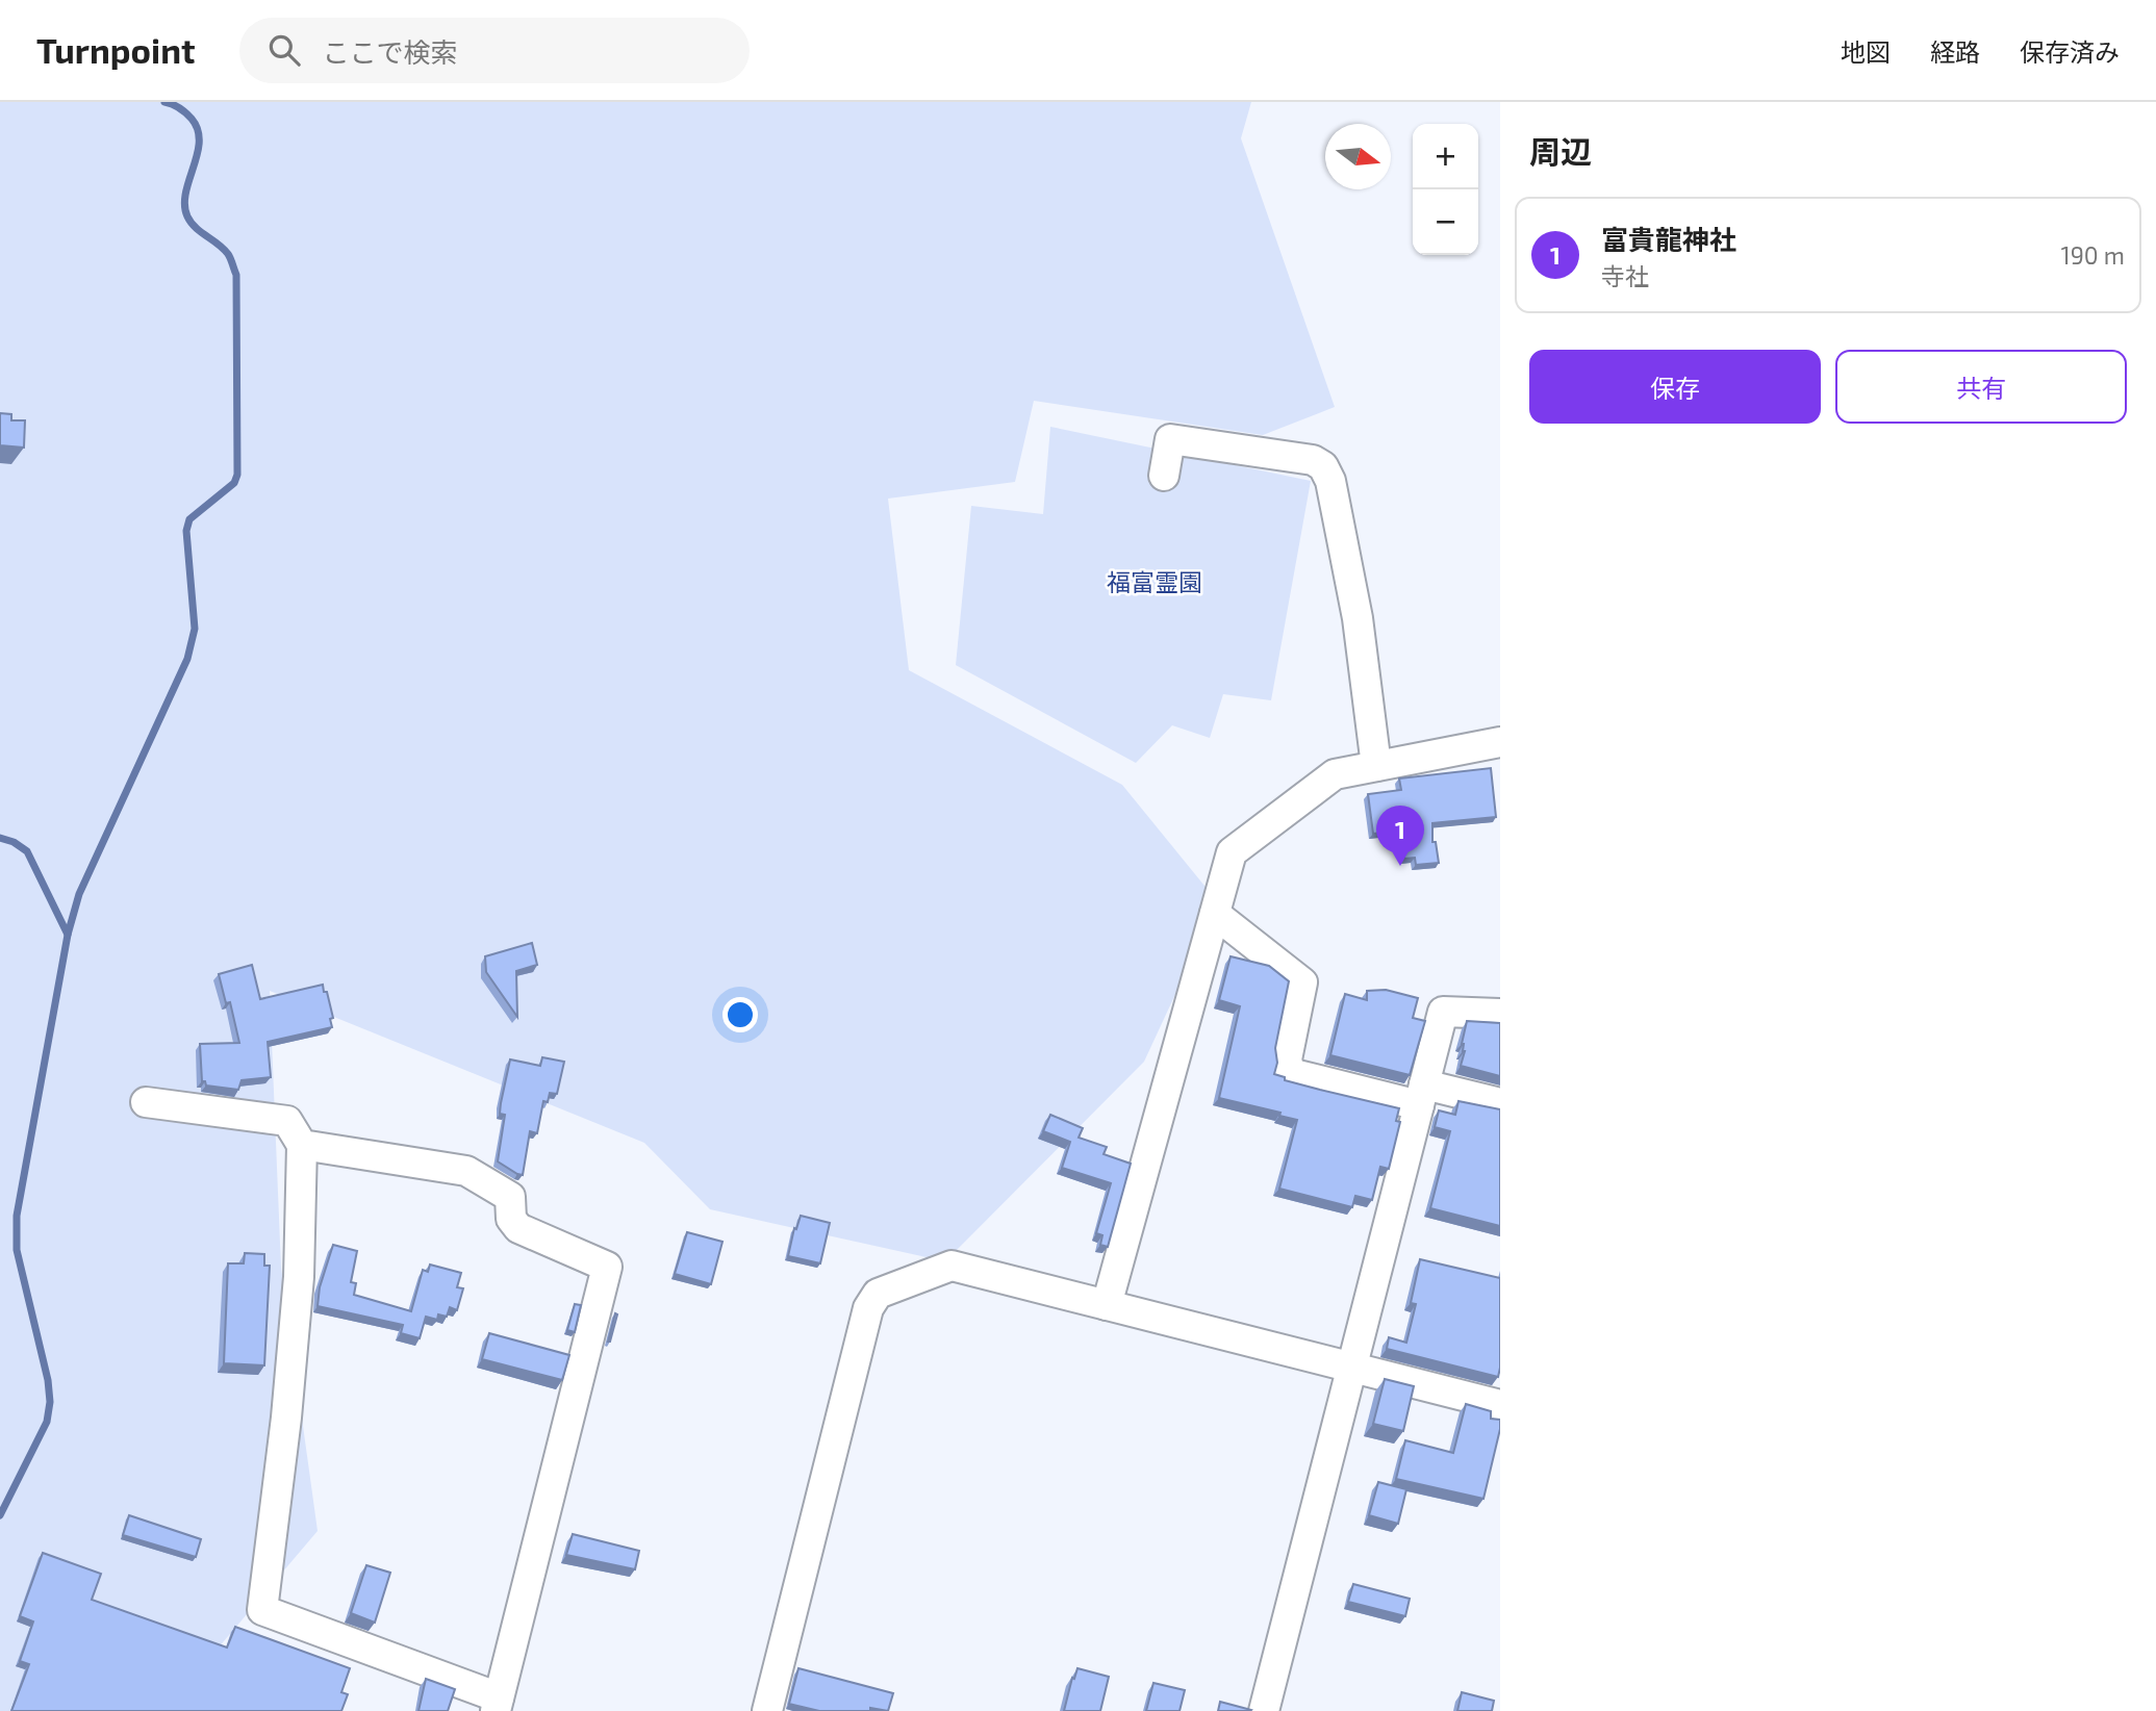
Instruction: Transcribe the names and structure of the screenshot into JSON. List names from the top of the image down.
{
  "parks": ["福富霊園"],
  "north": "right",
  "page": {
    "header": "Turnpoint",
    "search": "ここで検索",
    "nav": ["地図", "経路", "保存済み"],
    "heading": "周辺",
    "map_buttons": ["+", "−"],
    "list": [
      {
        "mark": "1",
        "name": "富貴龍神社",
        "note": "寺社",
        "value": "190 m"
      }
    ],
    "buttons": ["保存", "共有"],
    "pins": "1"
  }
}
